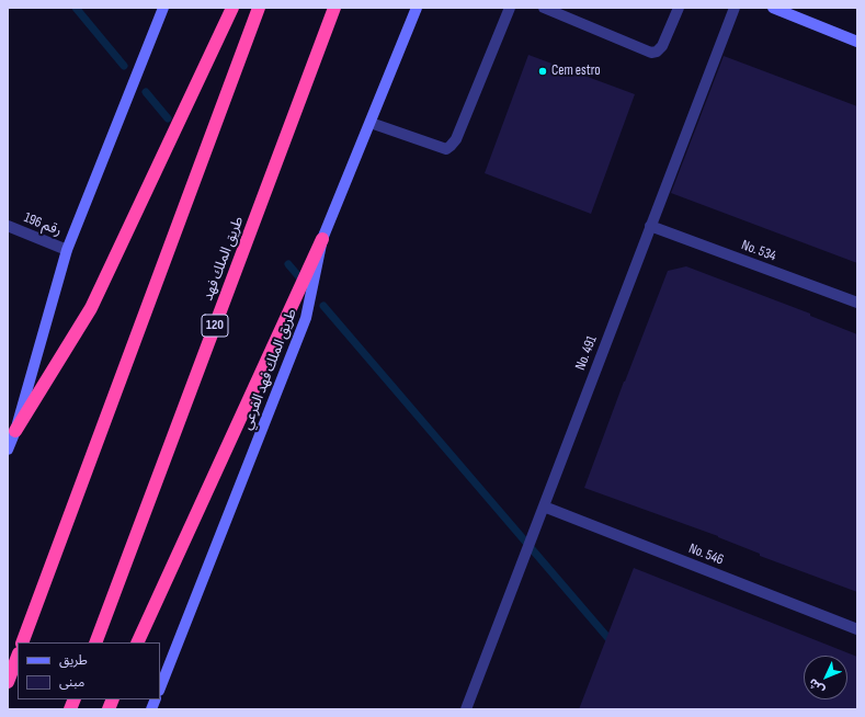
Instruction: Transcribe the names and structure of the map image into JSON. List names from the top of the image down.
{
  "streets": {
    "highway": ["طريق الملك فهد", "120"],
    "main road": ["طريق الملك فهد الفرعي"],
    "street": [
      "رقم 196",
      "No. 534",
      "No. 491",
      "No. 546"
    ]
  },
  "crossings": [
    ["No. 534", "No. 491"],
    ["No. 491", "No. 546"]
  ],
  "places": ["Cem estro"],
  "legend": ["طريق", "مبنى"],
  "north": "bottom left"
}
